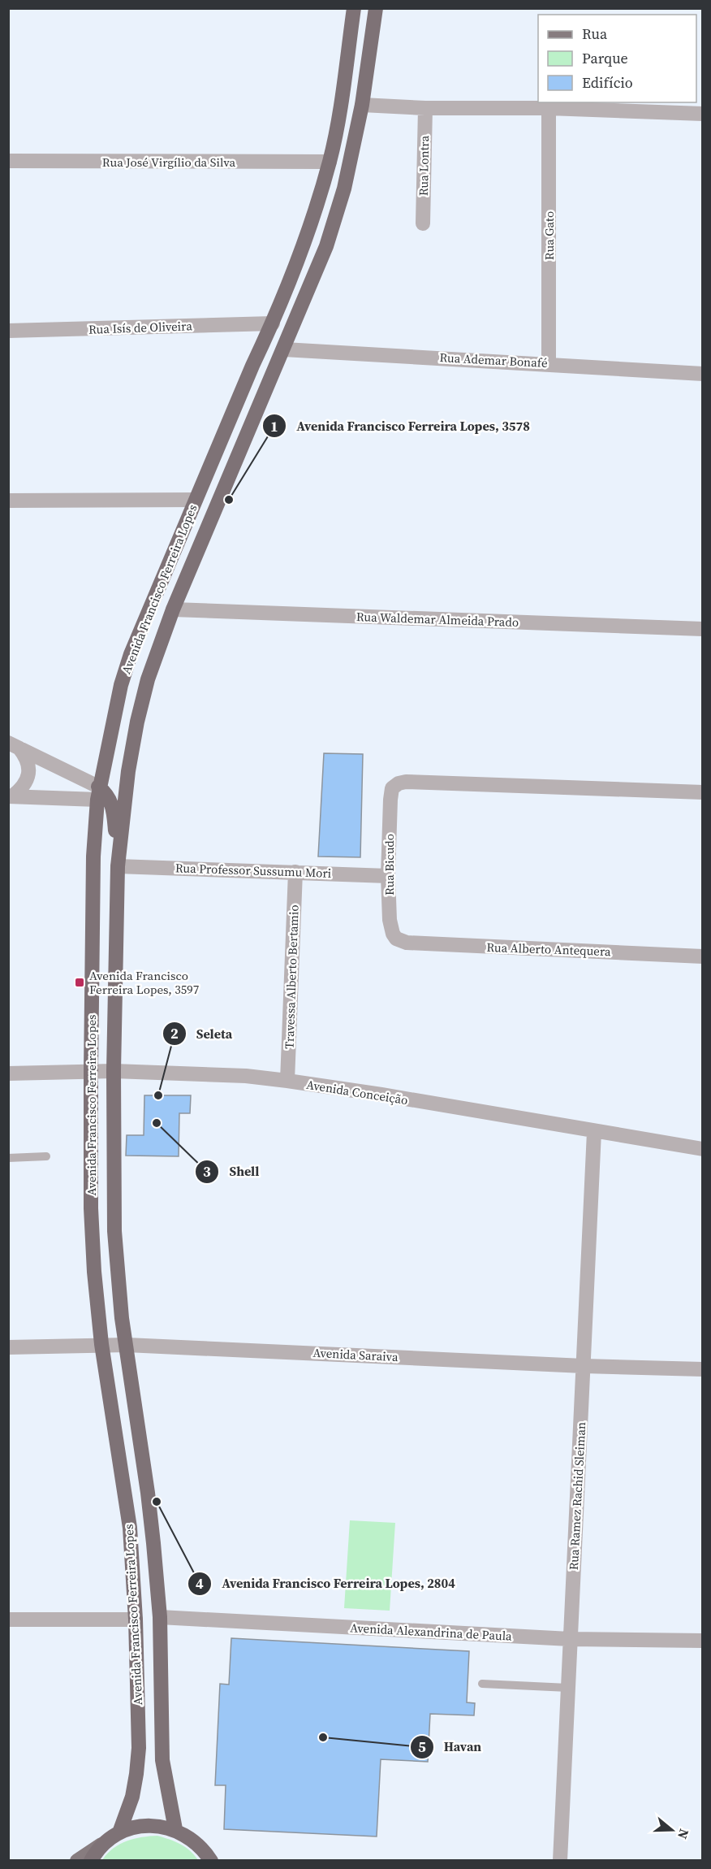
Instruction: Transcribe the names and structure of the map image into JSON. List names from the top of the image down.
{
  "streets": {
    "highway": ["Avenida Francisco Ferreira Lopes"],
    "street": [
      "Rua José Virgílio da Silva",
      "Rua Lontra",
      "Rua Gato",
      "Rua Isís de Oliveira",
      "Rua Ademar Bonafé",
      "Rua Waldemar Almeida Prado",
      "Rua Bicudo",
      "Rua Professor Sussumu Mori",
      "Rua Alberto Antequera",
      "Travessa Alberto Bertamio",
      "Avenida Conceição",
      "Avenida Saraiva",
      "Rua Ramez Rachid Sleiman",
      "Avenida Alexandrina de Paula"
    ]
  },
  "crossings": [
    ["Rua José Virgílio da Silva", "Avenida Francisco Ferreira Lopes"],
    ["Rua Gato", "Rua Ademar Bonafé"],
    ["Rua Isís de Oliveira", "Avenida Francisco Ferreira Lopes"],
    ["Rua Ademar Bonafé", "Avenida Francisco Ferreira Lopes"],
    ["Avenida Francisco Ferreira Lopes", "Rua Waldemar Almeida Prado"],
    ["Avenida Francisco Ferreira Lopes", "Rua Professor Sussumu Mori"],
    ["Avenida Francisco Ferreira Lopes", "Avenida Conceição"],
    ["Avenida Francisco Ferreira Lopes", "Avenida Saraiva"],
    ["Avenida Francisco Ferreira Lopes", "Avenida Alexandrina de Paula"],
    ["Rua Bicudo", "Rua Professor Sussumu Mori"],
    ["Rua Bicudo", "Rua Alberto Antequera"],
    ["Rua Professor Sussumu Mori", "Travessa Alberto Bertamio"],
    ["Travessa Alberto Bertamio", "Avenida Conceição"],
    ["Avenida Conceição", "Rua Ramez Rachid Sleiman"],
    ["Avenida Saraiva", "Rua Ramez Rachid Sleiman"],
    ["Rua Ramez Rachid Sleiman", "Avenida Alexandrina de Paula"]
  ],
  "places": {
    "other": [
      "Avenida Francisco Ferreira Lopes, 3578",
      "Seleta",
      "Shell",
      "Avenida Francisco Ferreira Lopes, 2804",
      "Havan"
    ],
    "transit": ["Avenida Francisco Ferreira Lopes, 3597"]
  },
  "legend": ["Rua", "Parque", "Edifício"],
  "north": "right"
}
